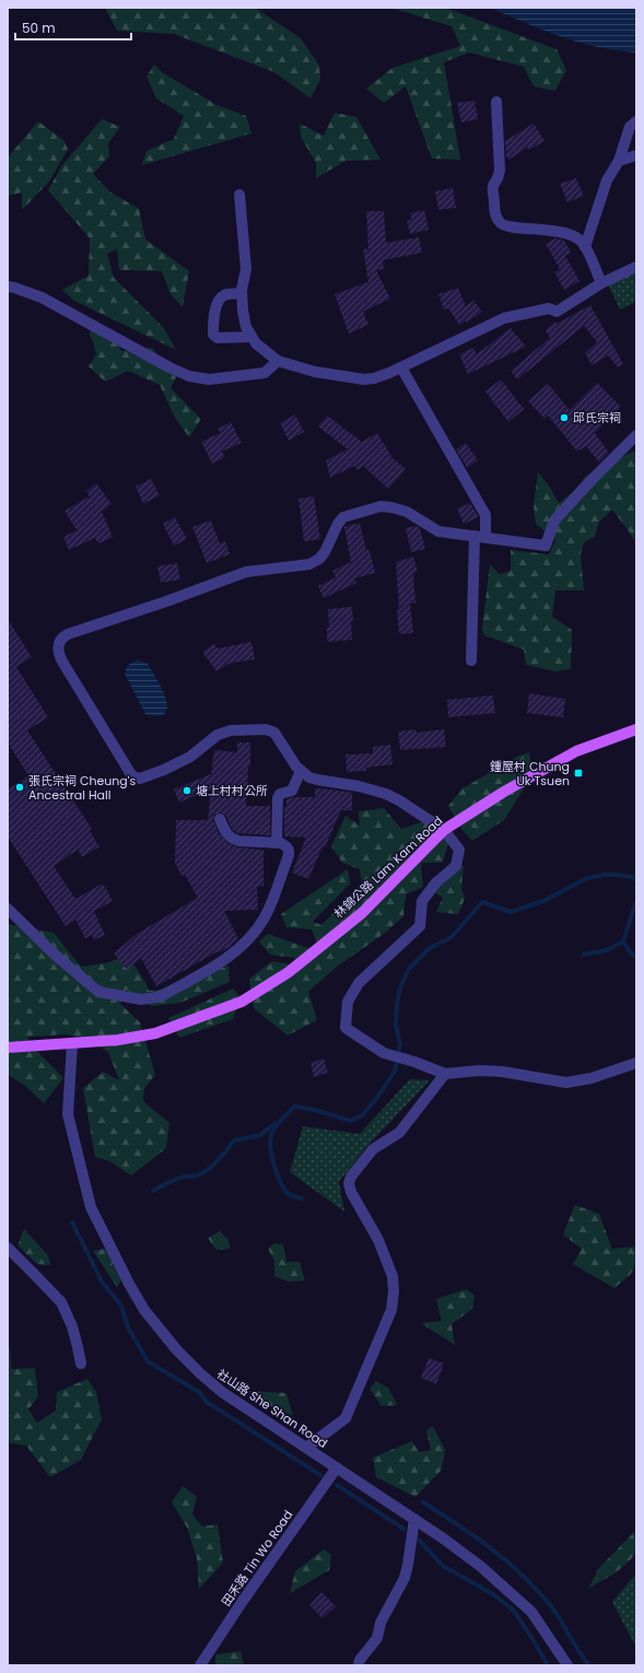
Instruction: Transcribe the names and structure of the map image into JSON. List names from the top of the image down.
{
  "streets": {
    "main road": ["林錦公路 Lam Kam Road"],
    "street": ["社山路 She Shan Road", "田禾路 Tin Wo Road"]
  },
  "crossings": [
    ["林錦公路 Lam Kam Road", "社山路 She Shan Road"],
    ["社山路 She Shan Road", "田禾路 Tin Wo Road"]
  ],
  "places": {
    "other": ["邱氏宗祠", "張氏宗祠 Cheung's Ancestral Hall", "塘上村村公所"],
    "transit": ["鍾屋村 Chung Uk Tsuen"]
  },
  "scale_bar": "50 m"
}
